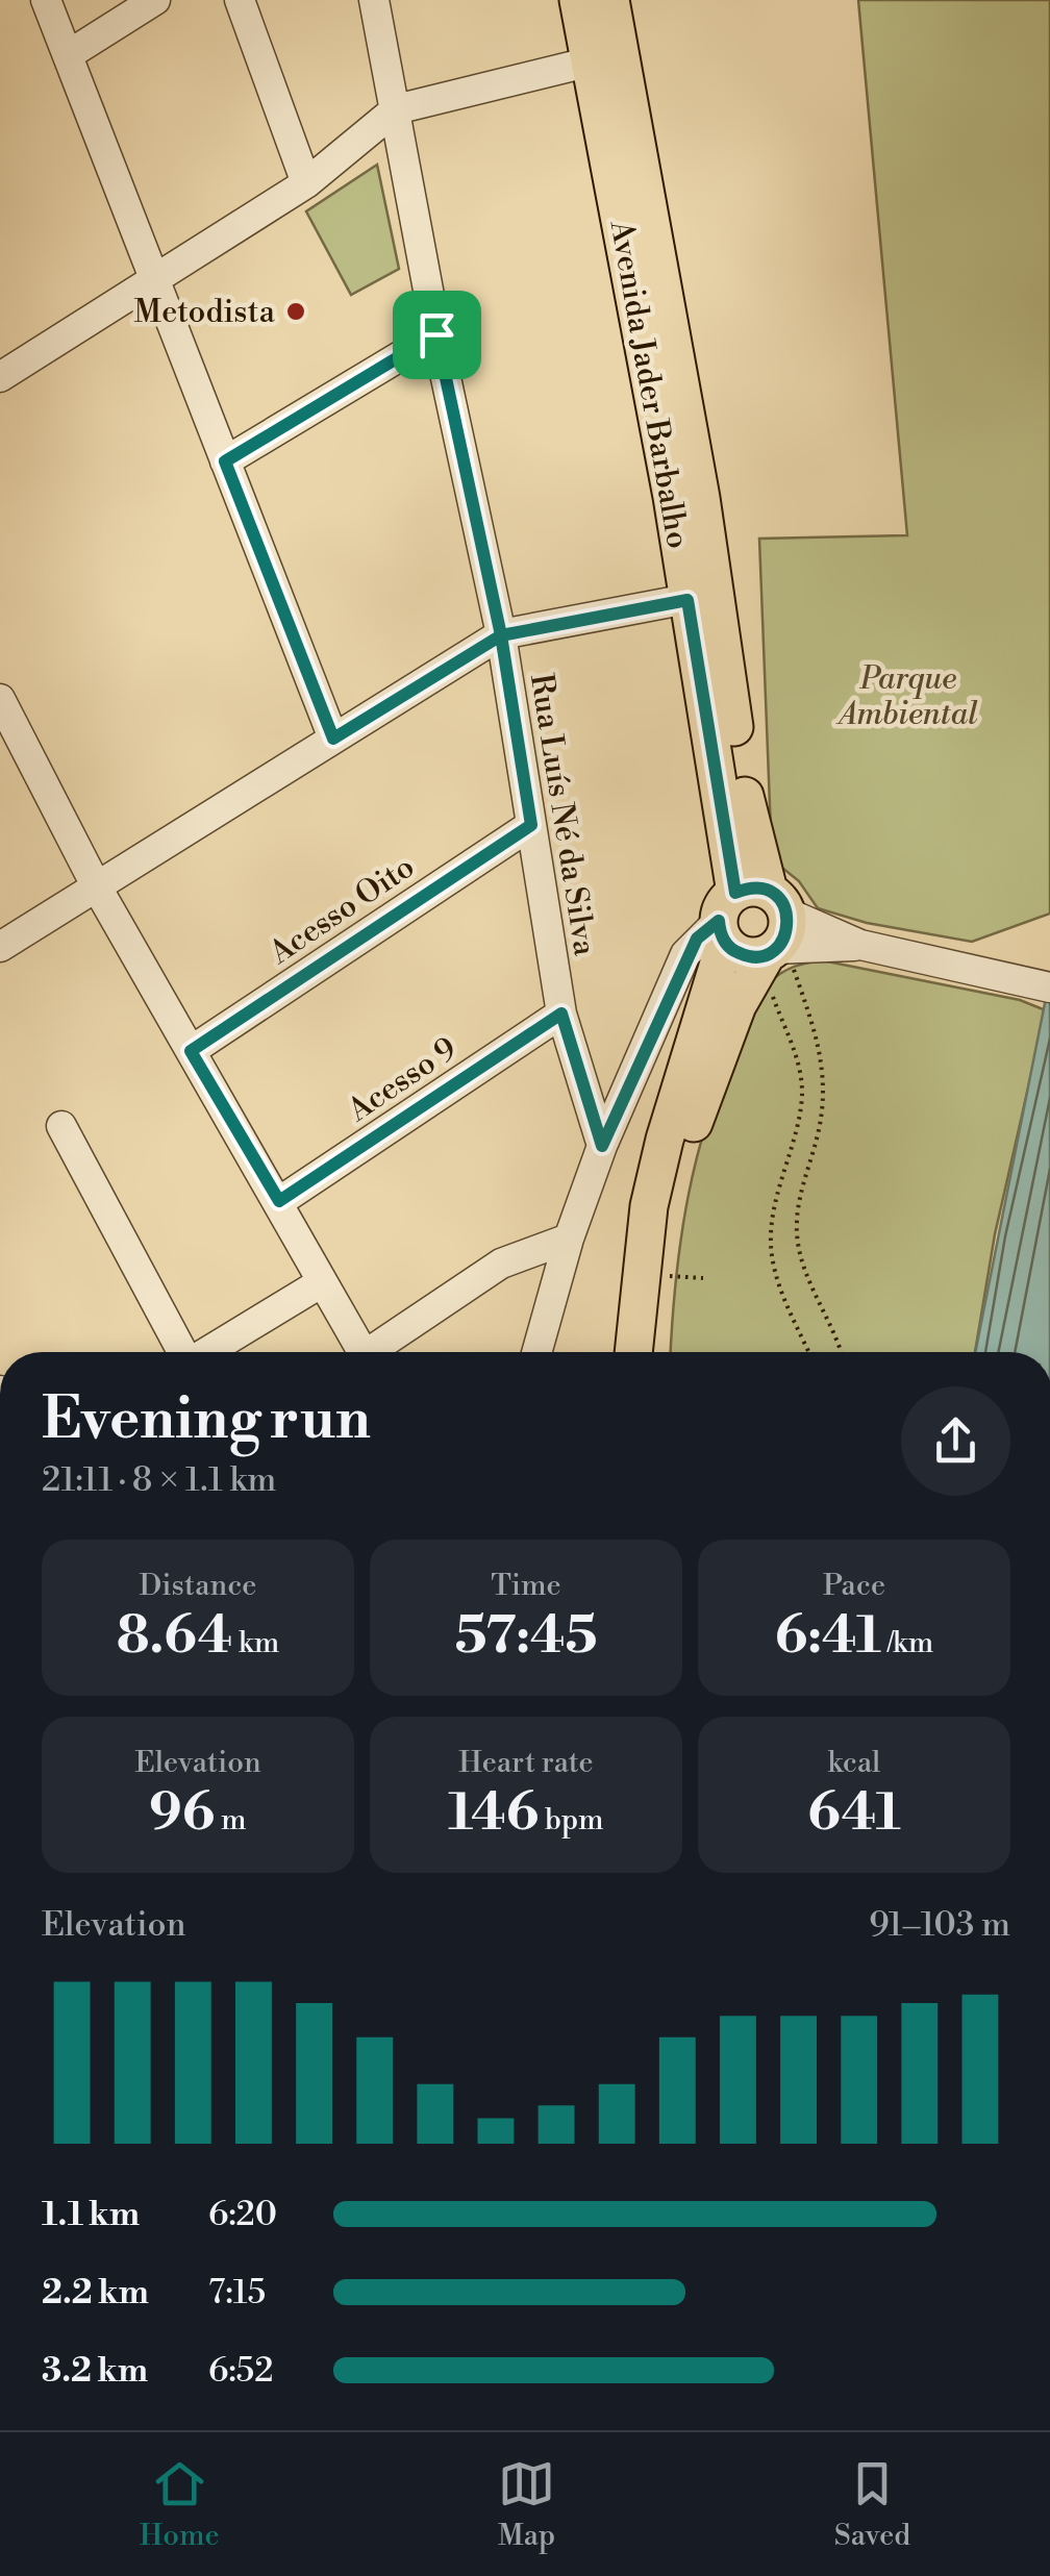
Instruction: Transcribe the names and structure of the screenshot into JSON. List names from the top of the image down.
{
  "streets": {
    "main road": ["Avenida Jader Barbalho"],
    "street": ["Rua Luís Né da Silva", "Acesso Oito", "Acesso 9"]
  },
  "crossings": [
    ["Rua Luís Né da Silva", "Acesso Oito"],
    ["Rua Luís Né da Silva", "Acesso 9"]
  ],
  "parks": ["Parque Ambiental"],
  "places": ["Metodista"],
  "page": {
    "heading": ["Evening run", "21:11 · 8 × 1.1 km"],
    "stats": [
      ["Distance", "8.64 km"],
      ["Time", "57:45"],
      ["Pace", "6:41 /km"],
      ["Elevation", "96 m"],
      ["Heart rate", "146 bpm"],
      ["kcal", "641"]
    ],
    "chart": ["Elevation", "91–103 m"],
    "list": [
      {
        "name": "1.1 km",
        "note": "6:20"
      },
      {
        "name": "2.2 km",
        "note": "7:15"
      },
      {
        "name": "3.2 km",
        "note": "6:52"
      }
    ],
    "tabs": ["Home", "Map", "Saved"]
  }
}
